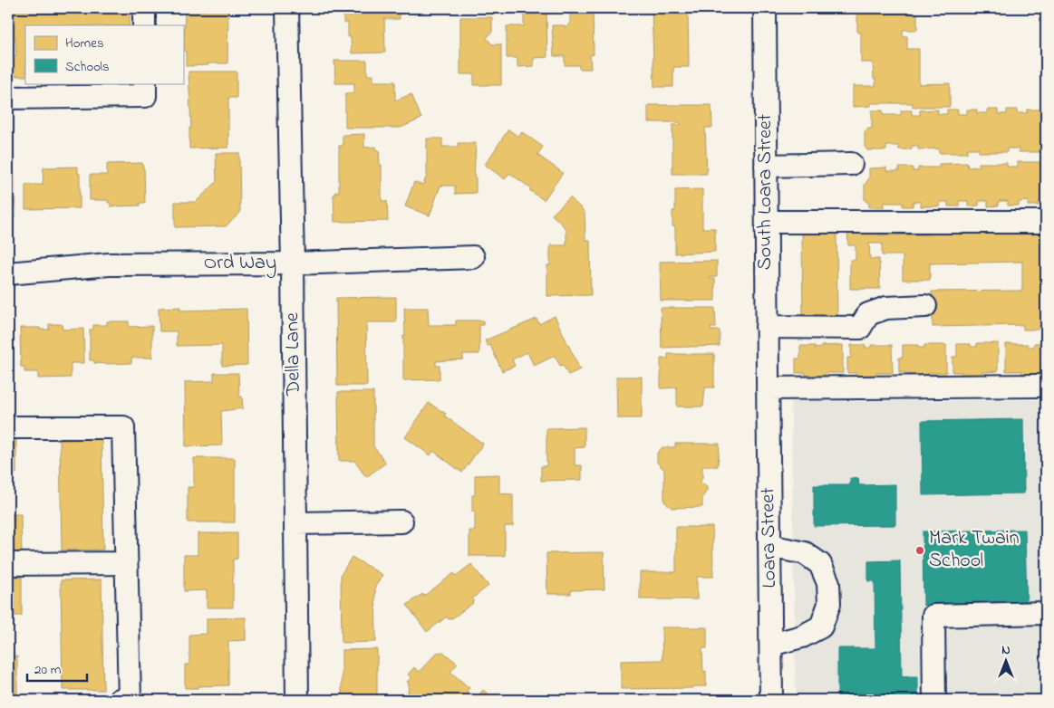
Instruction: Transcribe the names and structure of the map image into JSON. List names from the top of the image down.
{
  "streets": {
    "street": [
      "South Loara Street",
      "Ord Way",
      "Della Lane",
      "Loara Street"
    ]
  },
  "crossings": [
    ["South Loara Street", "Loara Street"],
    ["Ord Way", "Della Lane"]
  ],
  "places": ["Mark Twain School"],
  "legend": ["Homes", "Schools"],
  "scale_bar": "20 m",
  "north": "top"
}
